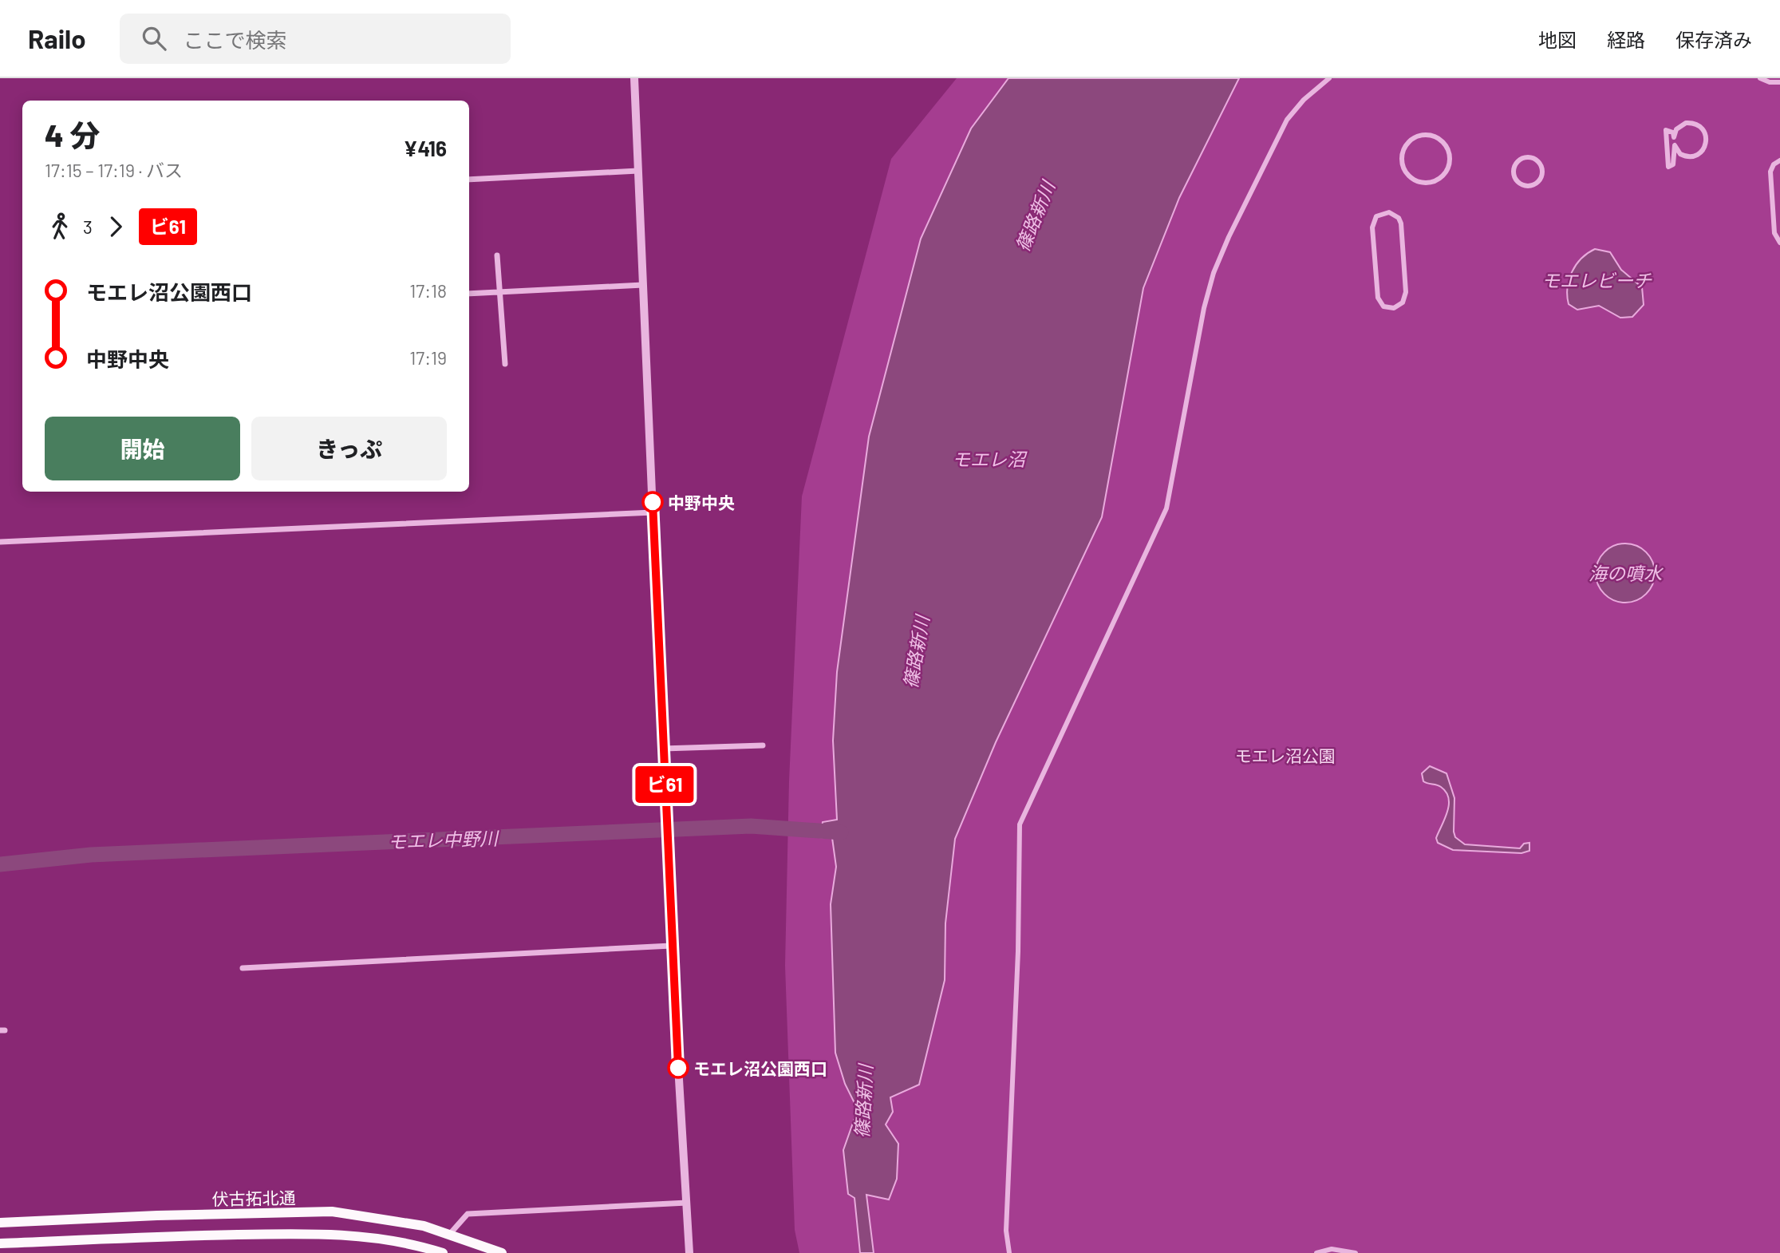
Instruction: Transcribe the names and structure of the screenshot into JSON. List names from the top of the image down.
{
  "streets": {
    "main road": ["伏古拓北通"]
  },
  "water": [
    "篠路新川",
    "モエレビーチ",
    "モエレ沼",
    "海の噴水",
    "モエレ中野川"
  ],
  "parks": ["モエレ沼公園"],
  "places": ["中野中央", "モエレ沼公園西口"],
  "lines": ["bus line ビ61"],
  "page": {
    "header": "Railo",
    "search": "ここで検索",
    "nav": ["地図", "経路", "保存済み"],
    "on_map": "ビ61",
    "heading": ["4 分", "17:15 – 17:19 · バス", "¥416"],
    "legs": ["3", "ビ61"],
    "list": [
      {
        "name": "モエレ沼公園西口",
        "value": "17:18"
      },
      {
        "name": "中野中央",
        "value": "17:19"
      }
    ],
    "buttons": ["開始", "きっぷ"]
  }
}
